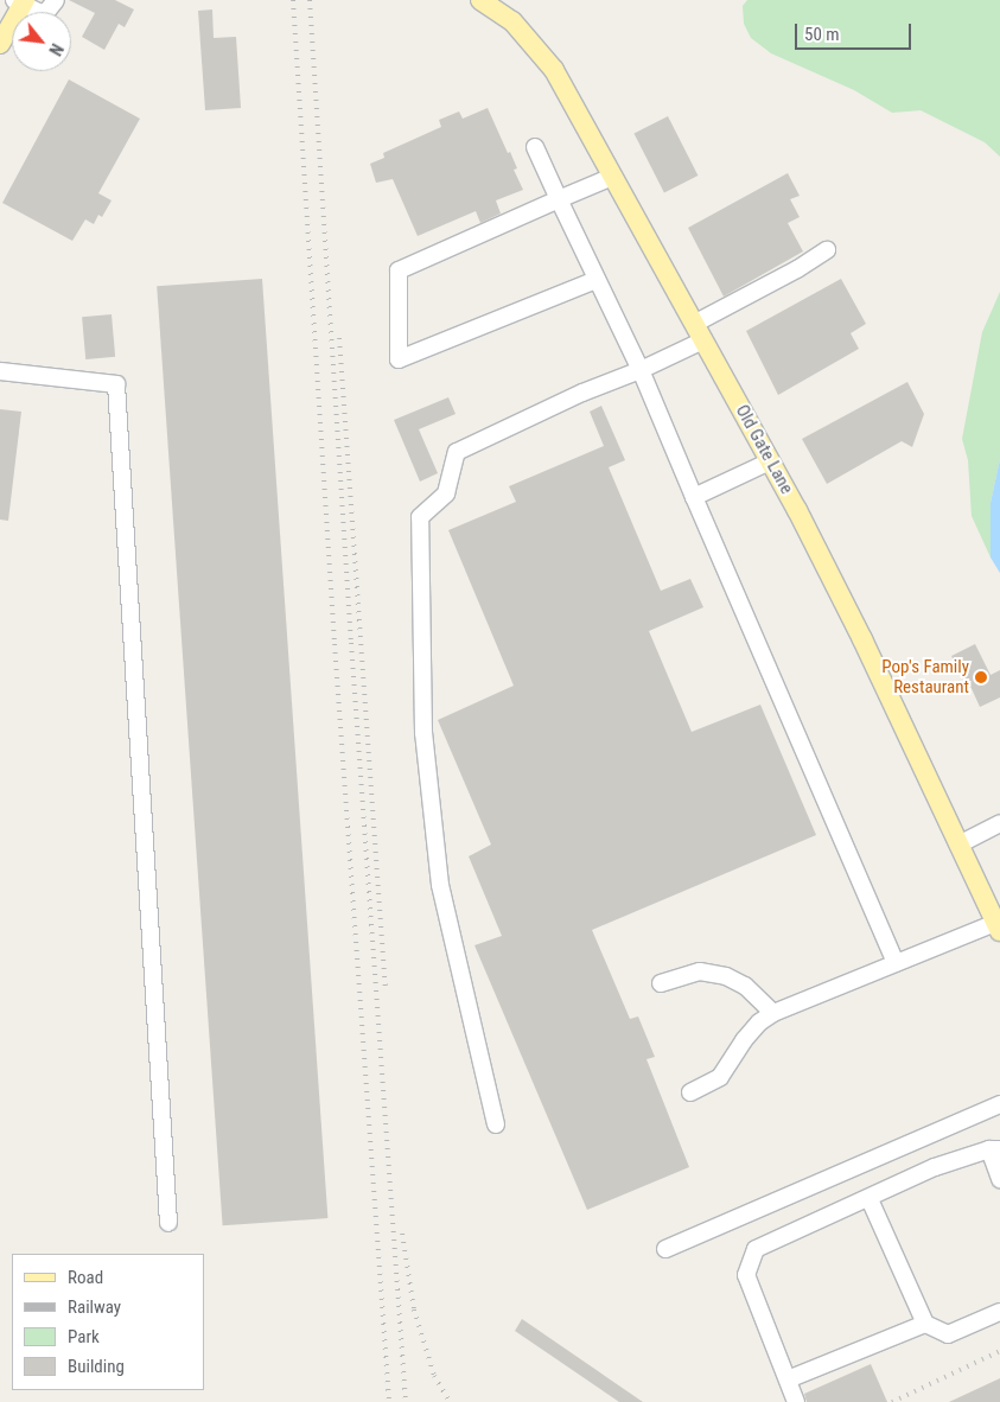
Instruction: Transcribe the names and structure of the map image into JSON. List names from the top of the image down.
{
  "streets": {
    "main road": ["Old Gate Lane"]
  },
  "places": ["Pop's Family Restaurant"],
  "legend": [
    "Road",
    "Railway",
    "Park",
    "Building"
  ],
  "scale_bar": "50 m",
  "north": "bottom right"
}
